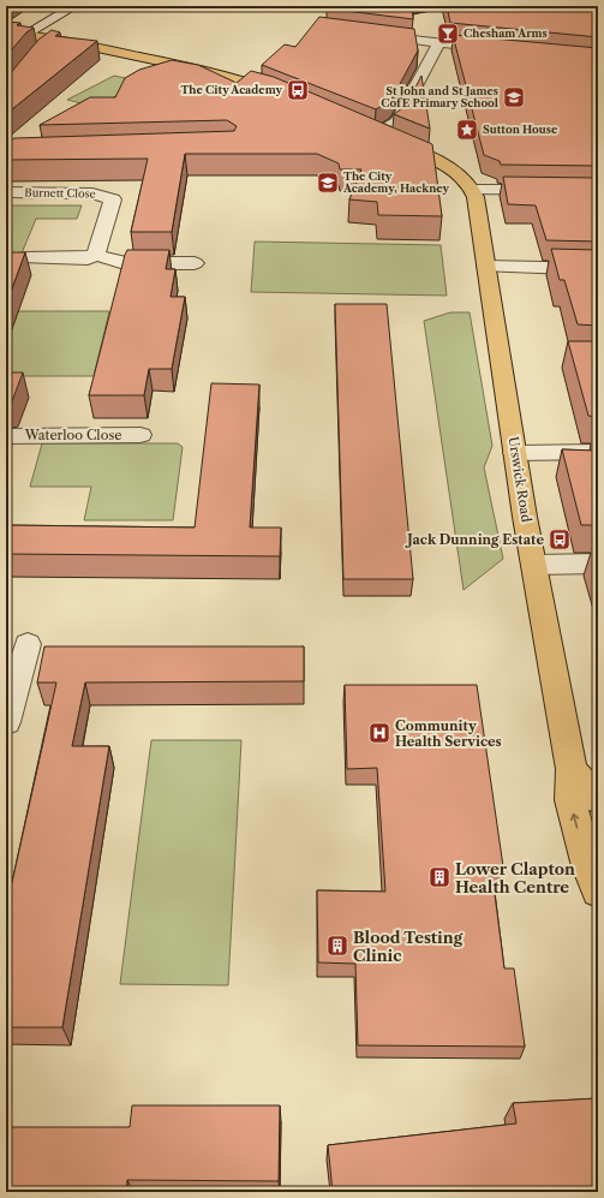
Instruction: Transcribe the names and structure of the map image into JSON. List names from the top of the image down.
{
  "streets": {
    "highway": ["Urswick Road"],
    "street": ["Burnett Close", "Waterloo Close"]
  },
  "places": {
    "bar": ["Chesham Arms"],
    "bus stop": ["The City Academy", "Jack Dunning Estate"],
    "school or university": ["St John and St James CofE Primary School", "The City Academy, Hackney"],
    "place": ["Sutton House"],
    "hospital": ["Community Health Services"],
    "building": ["Lower Clapton Health Centre", "Blood Testing Clinic"]
  }
}
